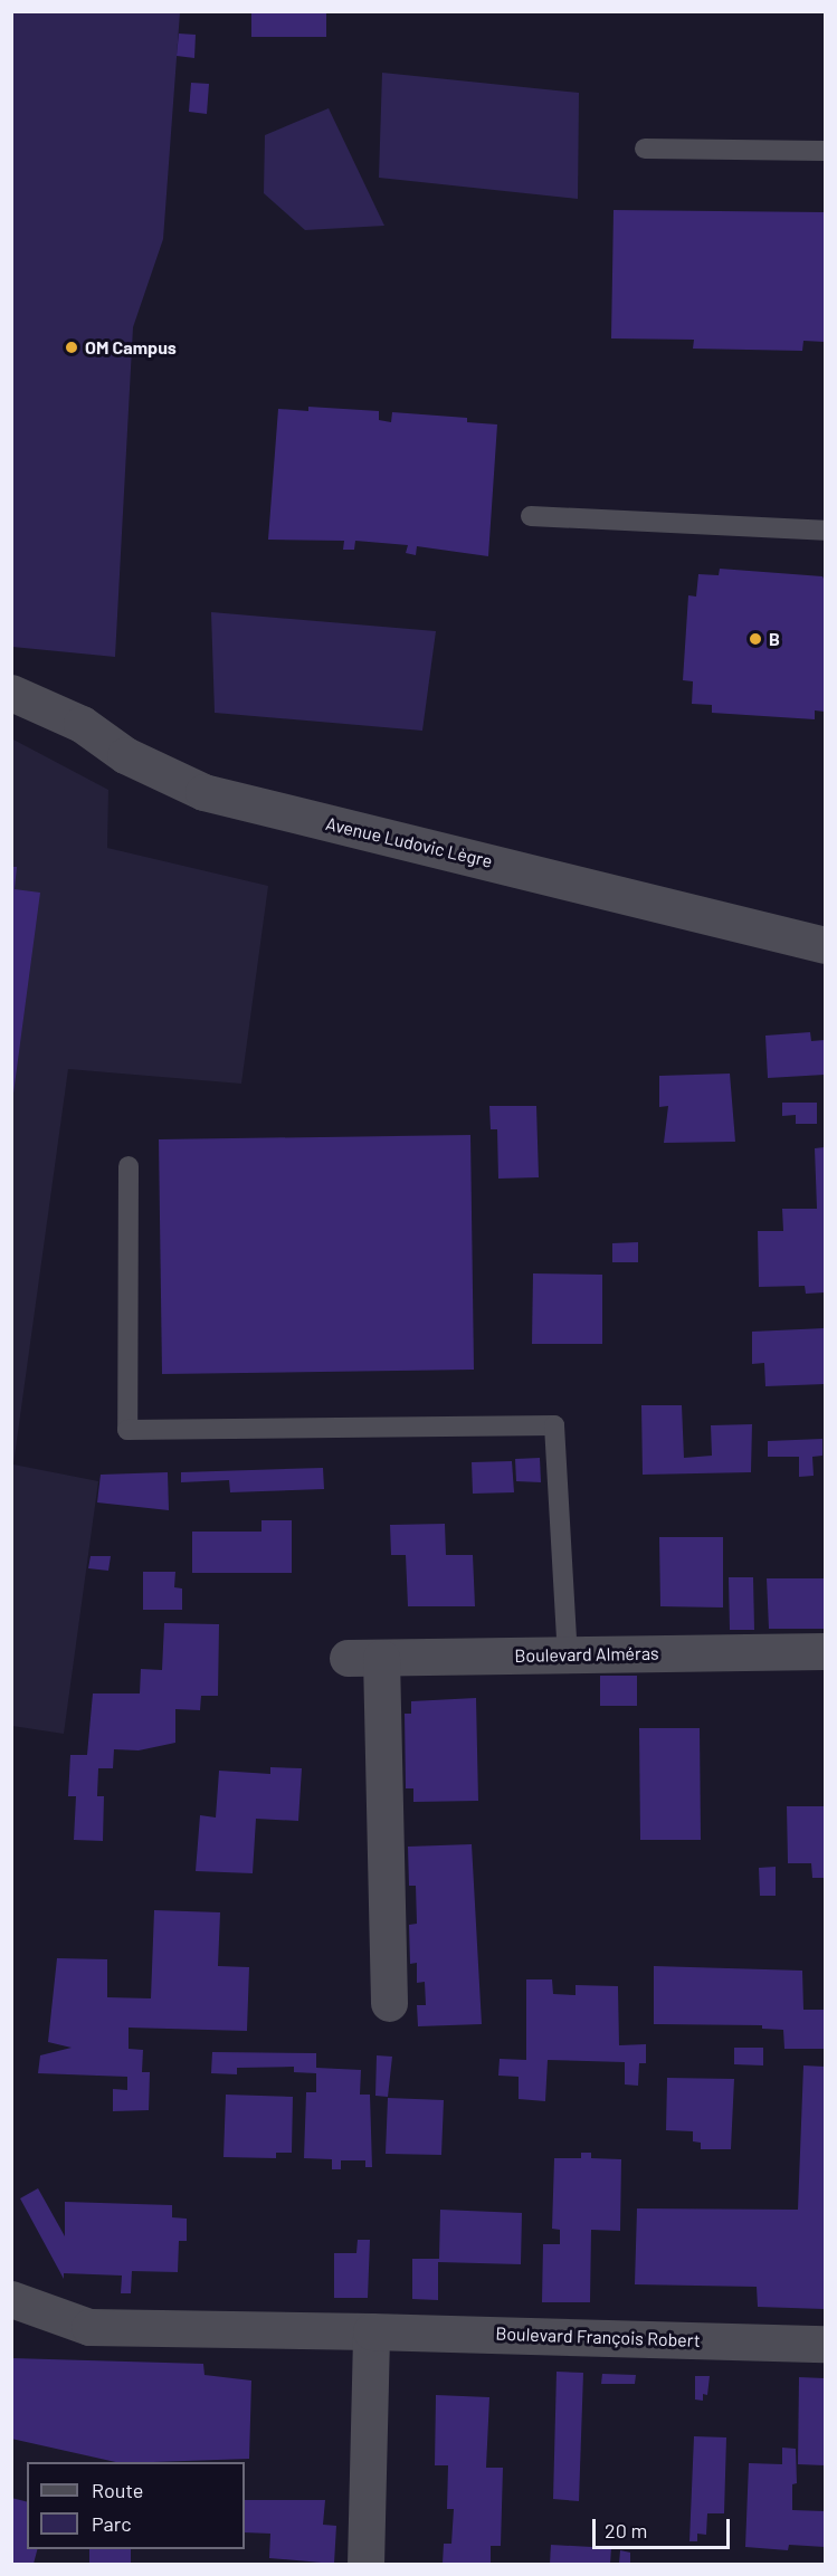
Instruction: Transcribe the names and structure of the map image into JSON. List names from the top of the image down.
{
  "streets": {
    "street": ["Avenue Ludovic Lègre", "Boulevard Alméras", "Boulevard François Robert"]
  },
  "places": ["OM Campus", "B"],
  "legend": ["Route", "Parc"],
  "scale_bar": "20 m"
}
